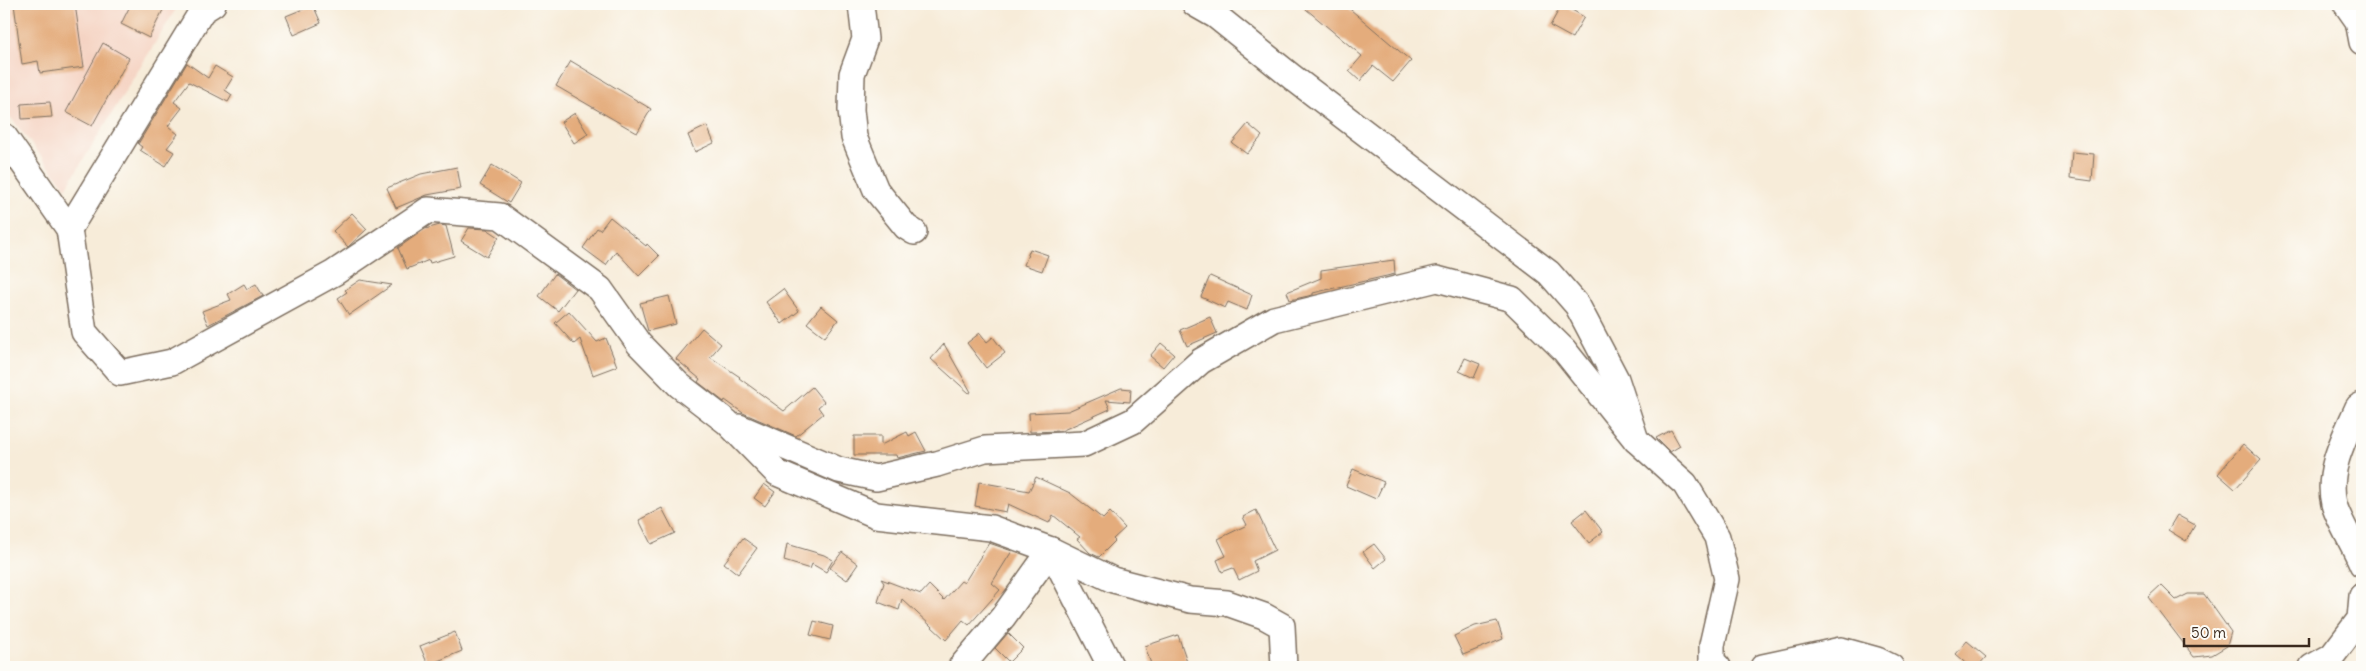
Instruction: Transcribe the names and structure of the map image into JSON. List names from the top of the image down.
{
  "scale_bar": "50 m"
}
